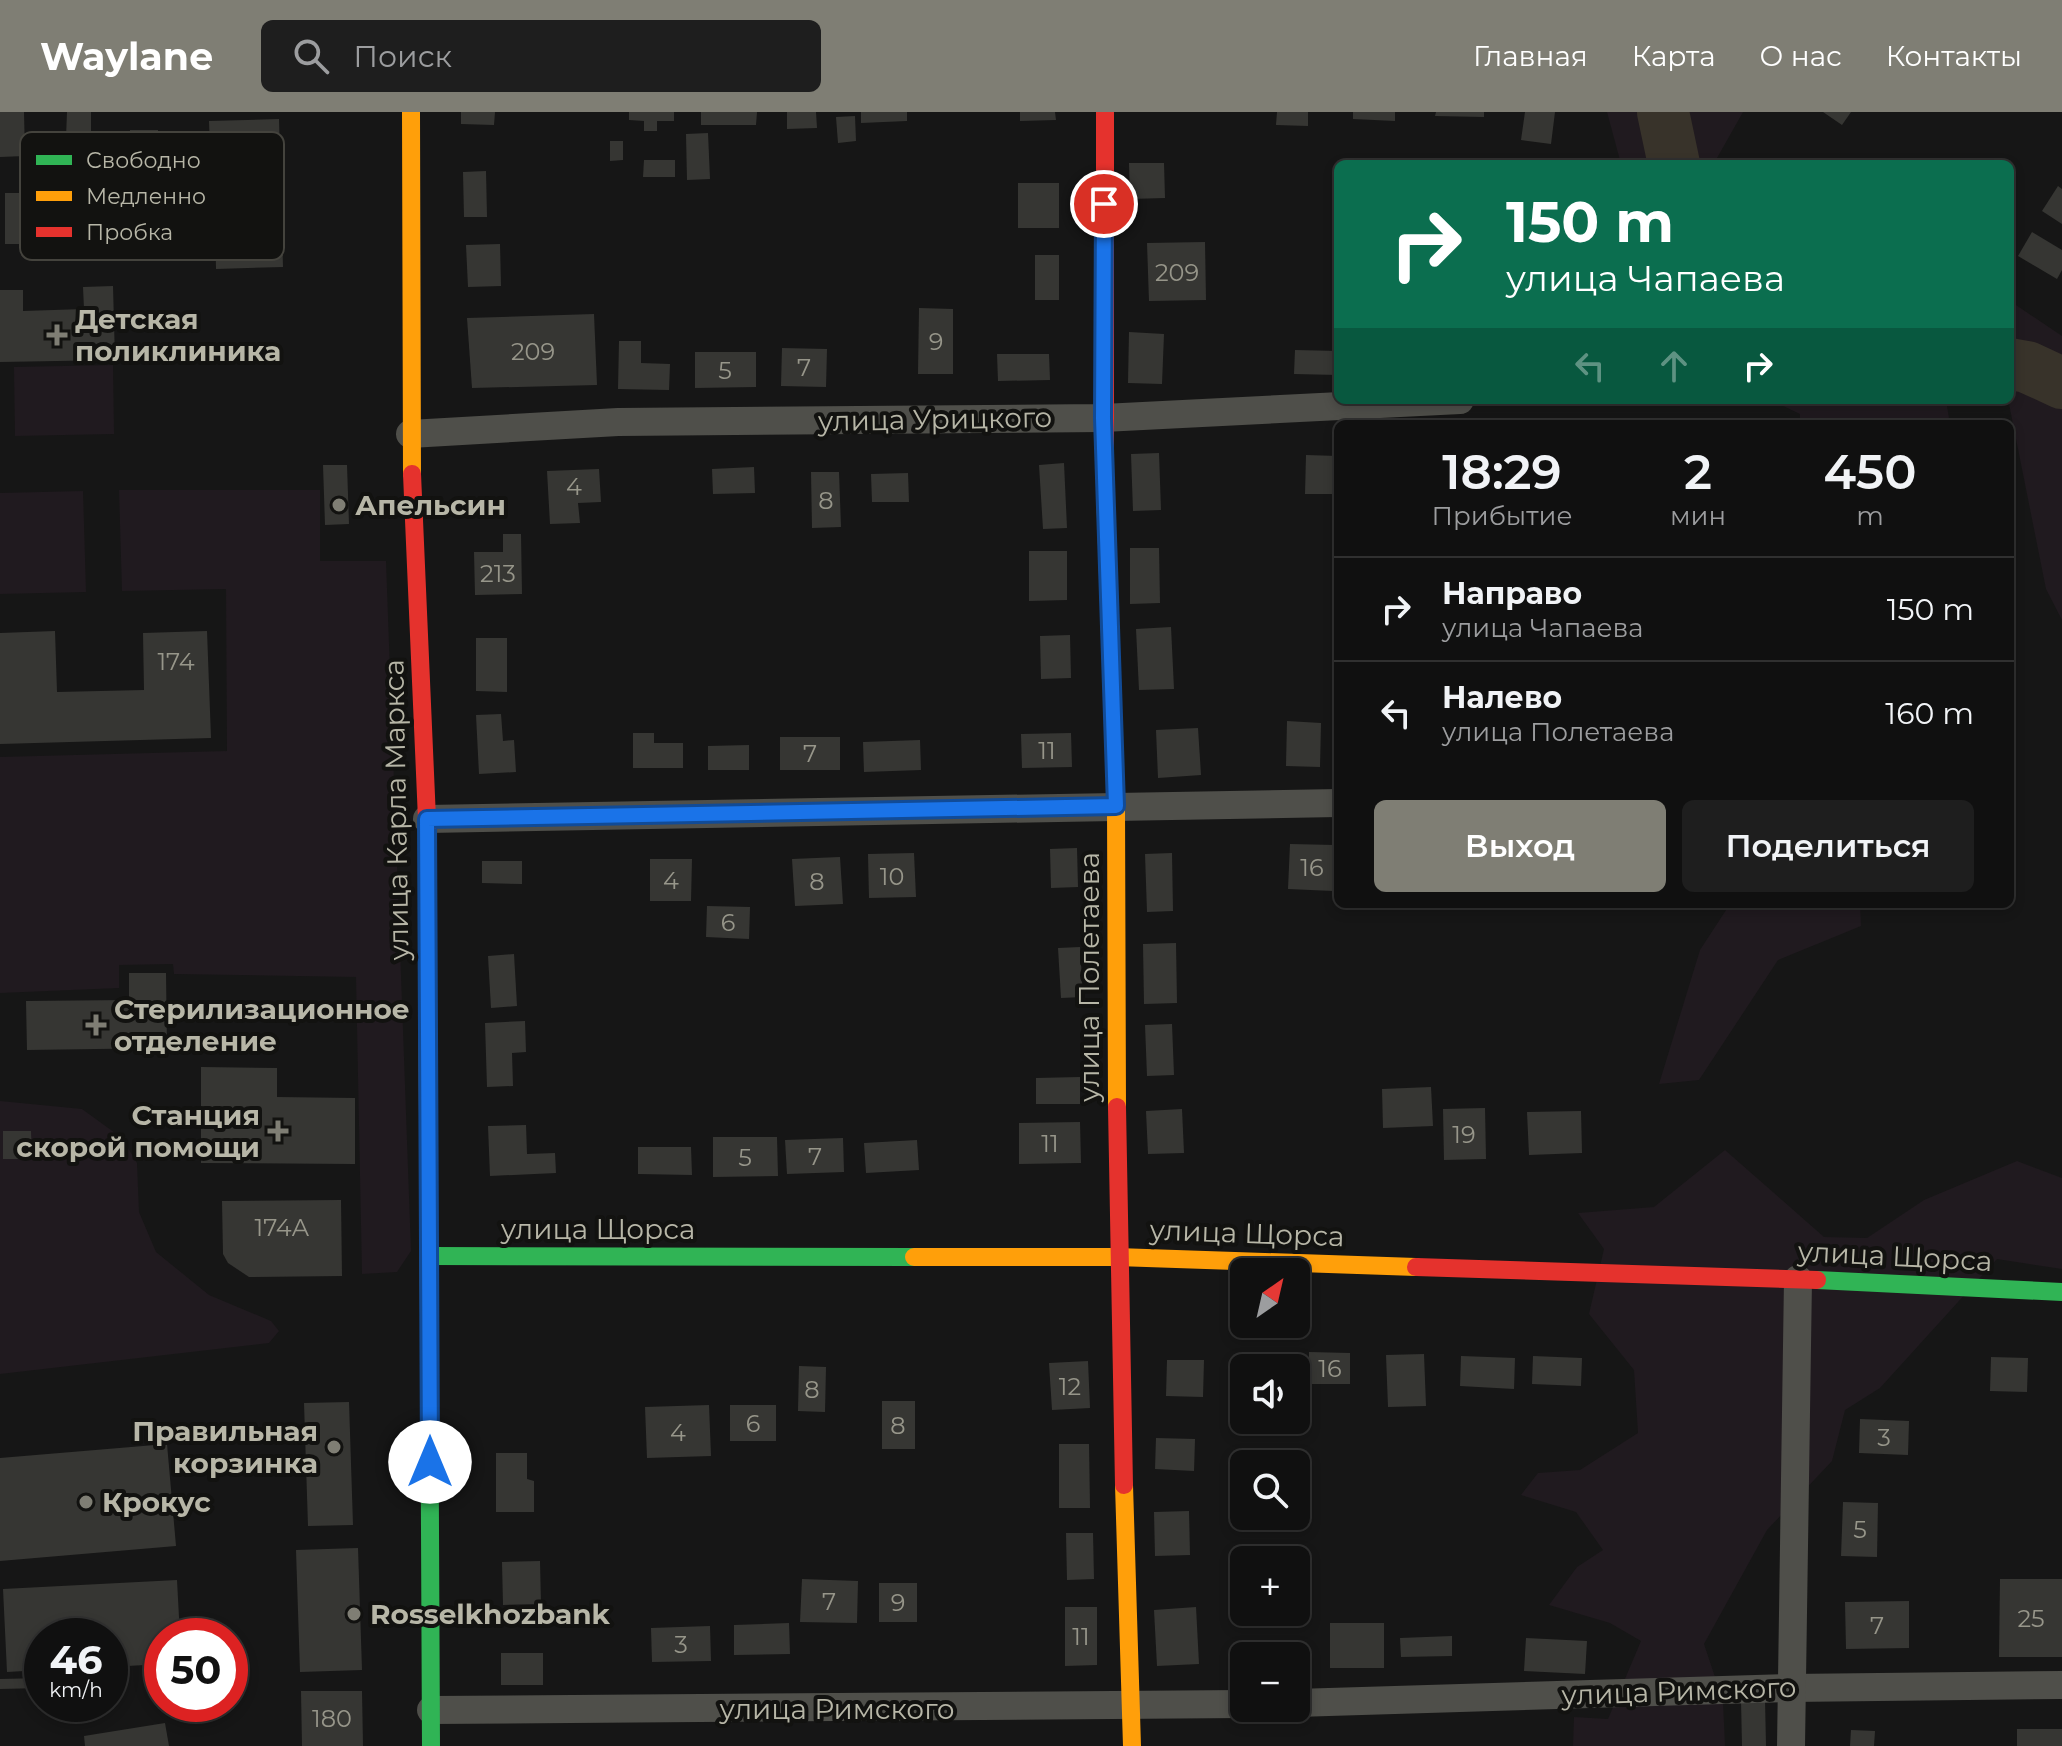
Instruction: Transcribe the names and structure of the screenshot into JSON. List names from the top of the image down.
{
  "streets": {
    "street": [
      "улица Урицкого",
      "улица Карла Маркса",
      "улица Полетаева",
      "улица Щорса",
      "улица Римского"
    ]
  },
  "crossings": [
    ["улица Урицкого", "улица Карла Маркса"],
    ["улица Урицкого", "улица Полетаева"],
    ["улица Карла Маркса", "улица Щорса"],
    ["улица Карла Маркса", "улица Римского"],
    ["улица Полетаева", "улица Щорса"],
    ["улица Полетаева", "улица Римского"]
  ],
  "places": {
    "health": ["Детская поликлиника", "Стерилизационное отделение", "Станция скорой помощи"],
    "other": [
      "Апельсин",
      "Правильная корзинка",
      "Крокус",
      "Rosselkhozbank"
    ]
  },
  "house_numbers": [
    "209",
    "9",
    "209",
    "7",
    "5",
    "4",
    "8",
    "213",
    "174",
    "11",
    "7",
    "16",
    "10",
    "4",
    "8",
    "6",
    "19",
    "11",
    "7",
    "5",
    "174А",
    "16",
    "12",
    "8",
    "6",
    "8",
    "4",
    "3",
    "5",
    "7",
    "9",
    "25",
    "7",
    "11",
    "3",
    "180"
  ],
  "legend": ["Свободно", "Медленно", "Пробка"],
  "north": "top right",
  "page": {
    "header": "Waylane",
    "search": "Поиск",
    "nav": [
      "Главная",
      "Карта",
      "О нас",
      "Контакты"
    ],
    "turn": ["150 m", "улица Чапаева"],
    "eta": [
      "18:29",
      "Прибытие",
      "2",
      "мин",
      "450",
      "m"
    ],
    "list": [
      {
        "name": "Направо",
        "note": "улица Чапаева",
        "value": "150 m"
      },
      {
        "name": "Налево",
        "note": "улица Полетаева",
        "value": "160 m"
      }
    ],
    "buttons": ["Выход", "Поделиться"],
    "map_buttons": ["+", "−"],
    "speed": "46 km/h",
    "limit": "50"
  }
}
